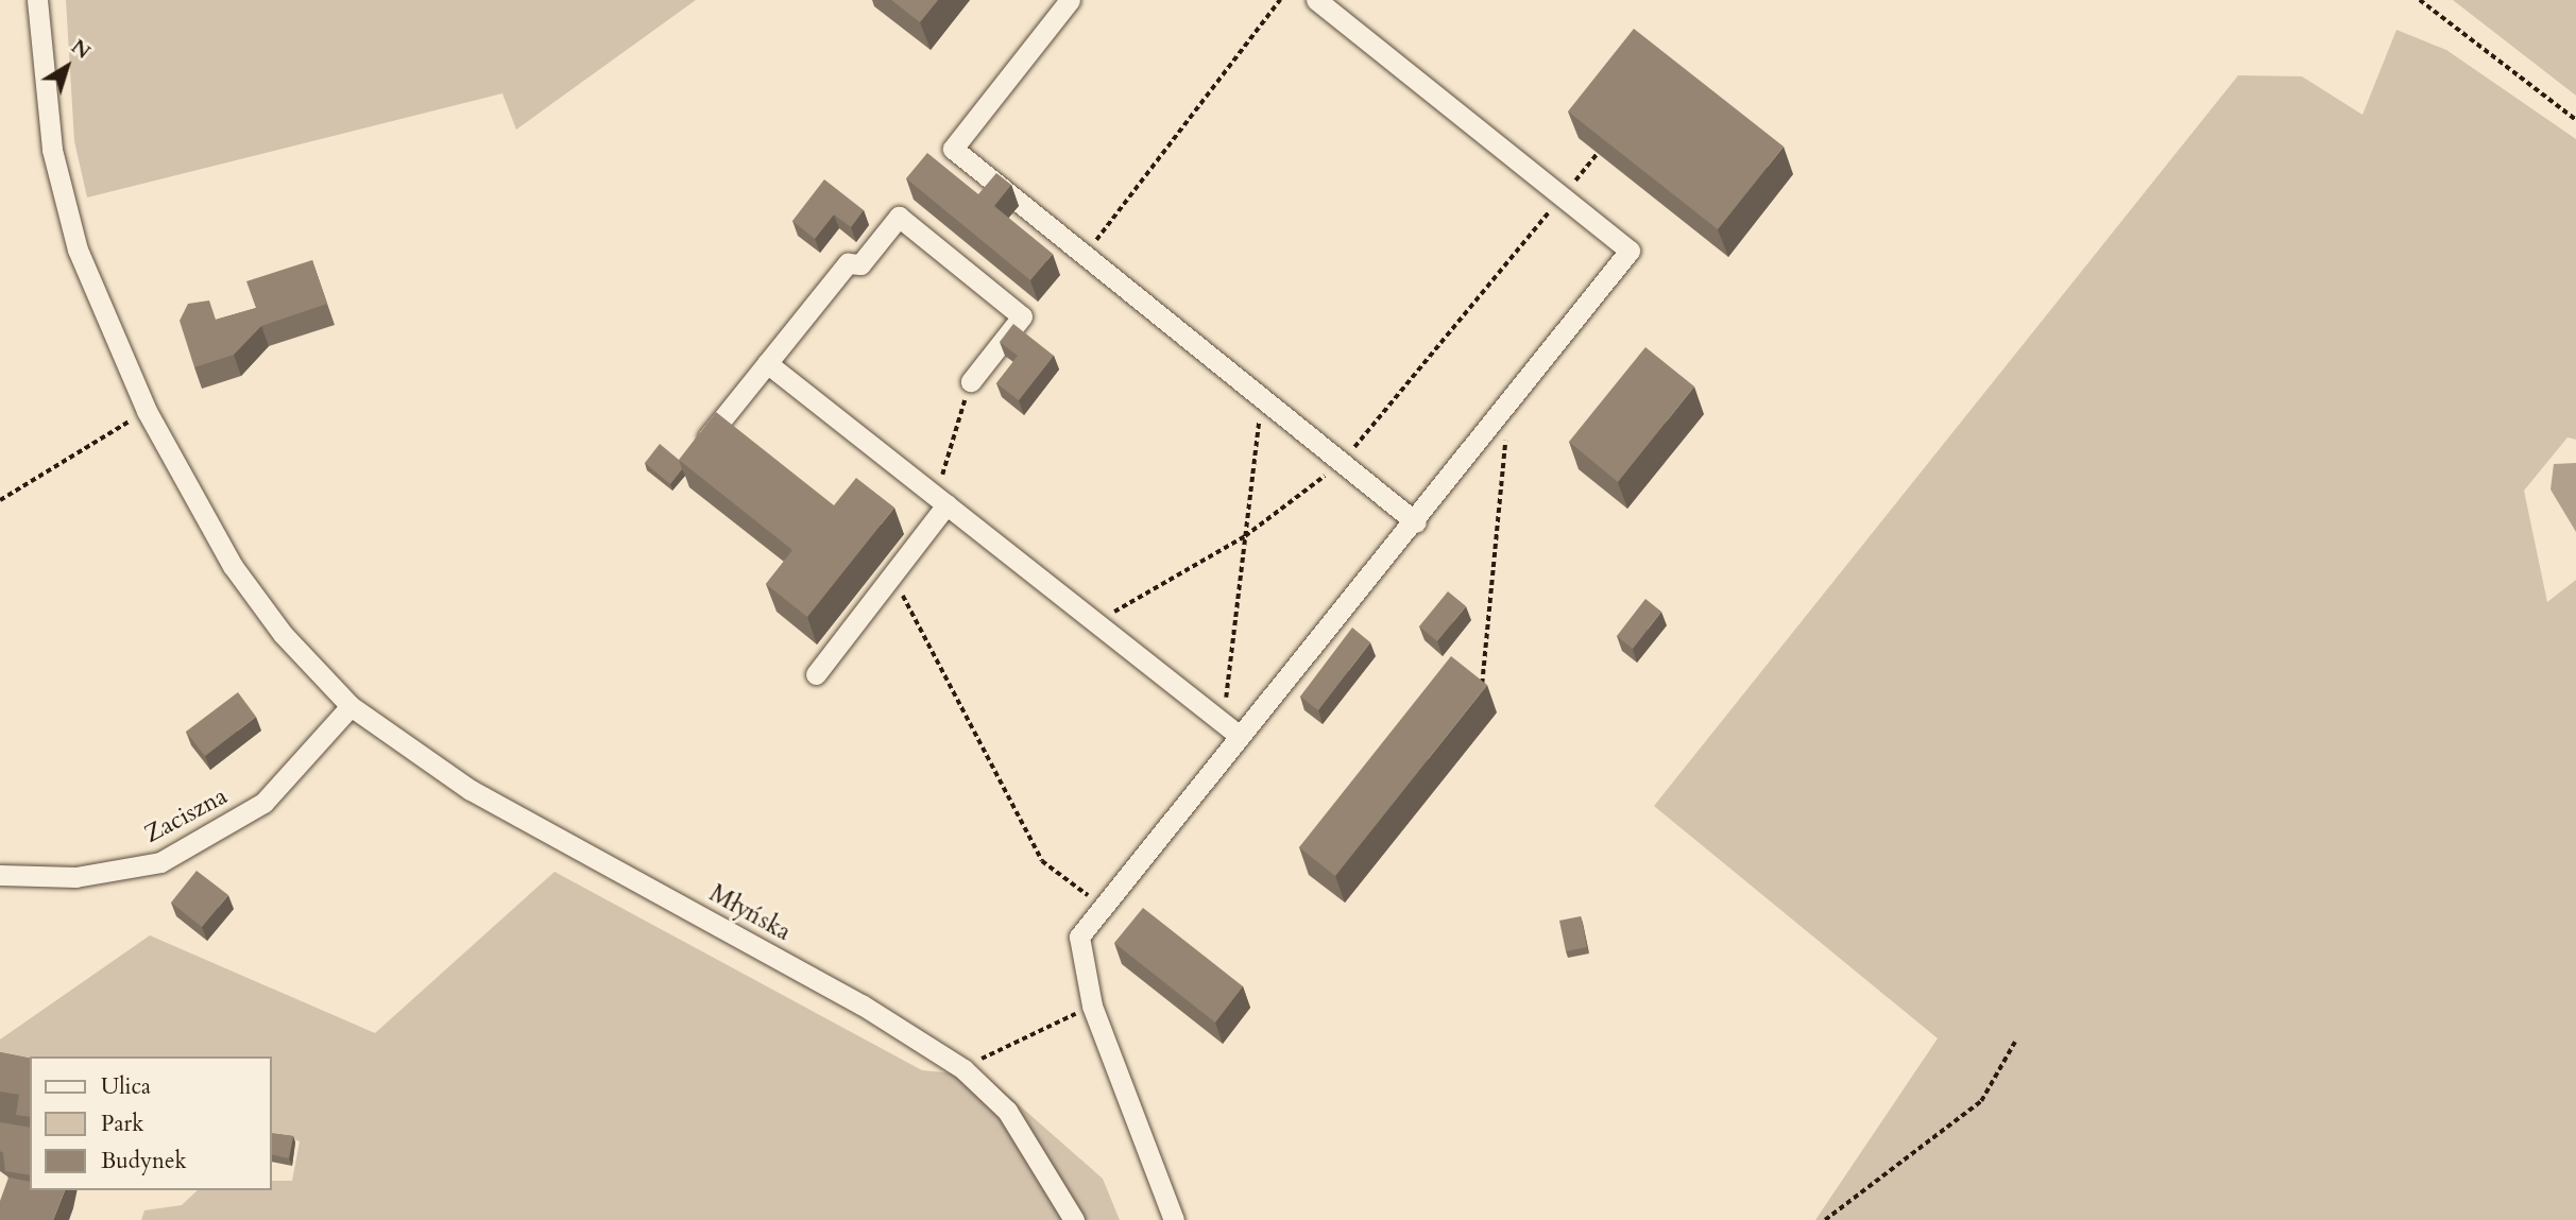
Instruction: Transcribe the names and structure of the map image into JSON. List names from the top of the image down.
{
  "streets": {
    "street": ["Zaciszna", "Młyńska"]
  },
  "crossings": [
    ["Zaciszna", "Młyńska"]
  ],
  "legend": ["Ulica", "Park", "Budynek"],
  "north": "top right"
}
